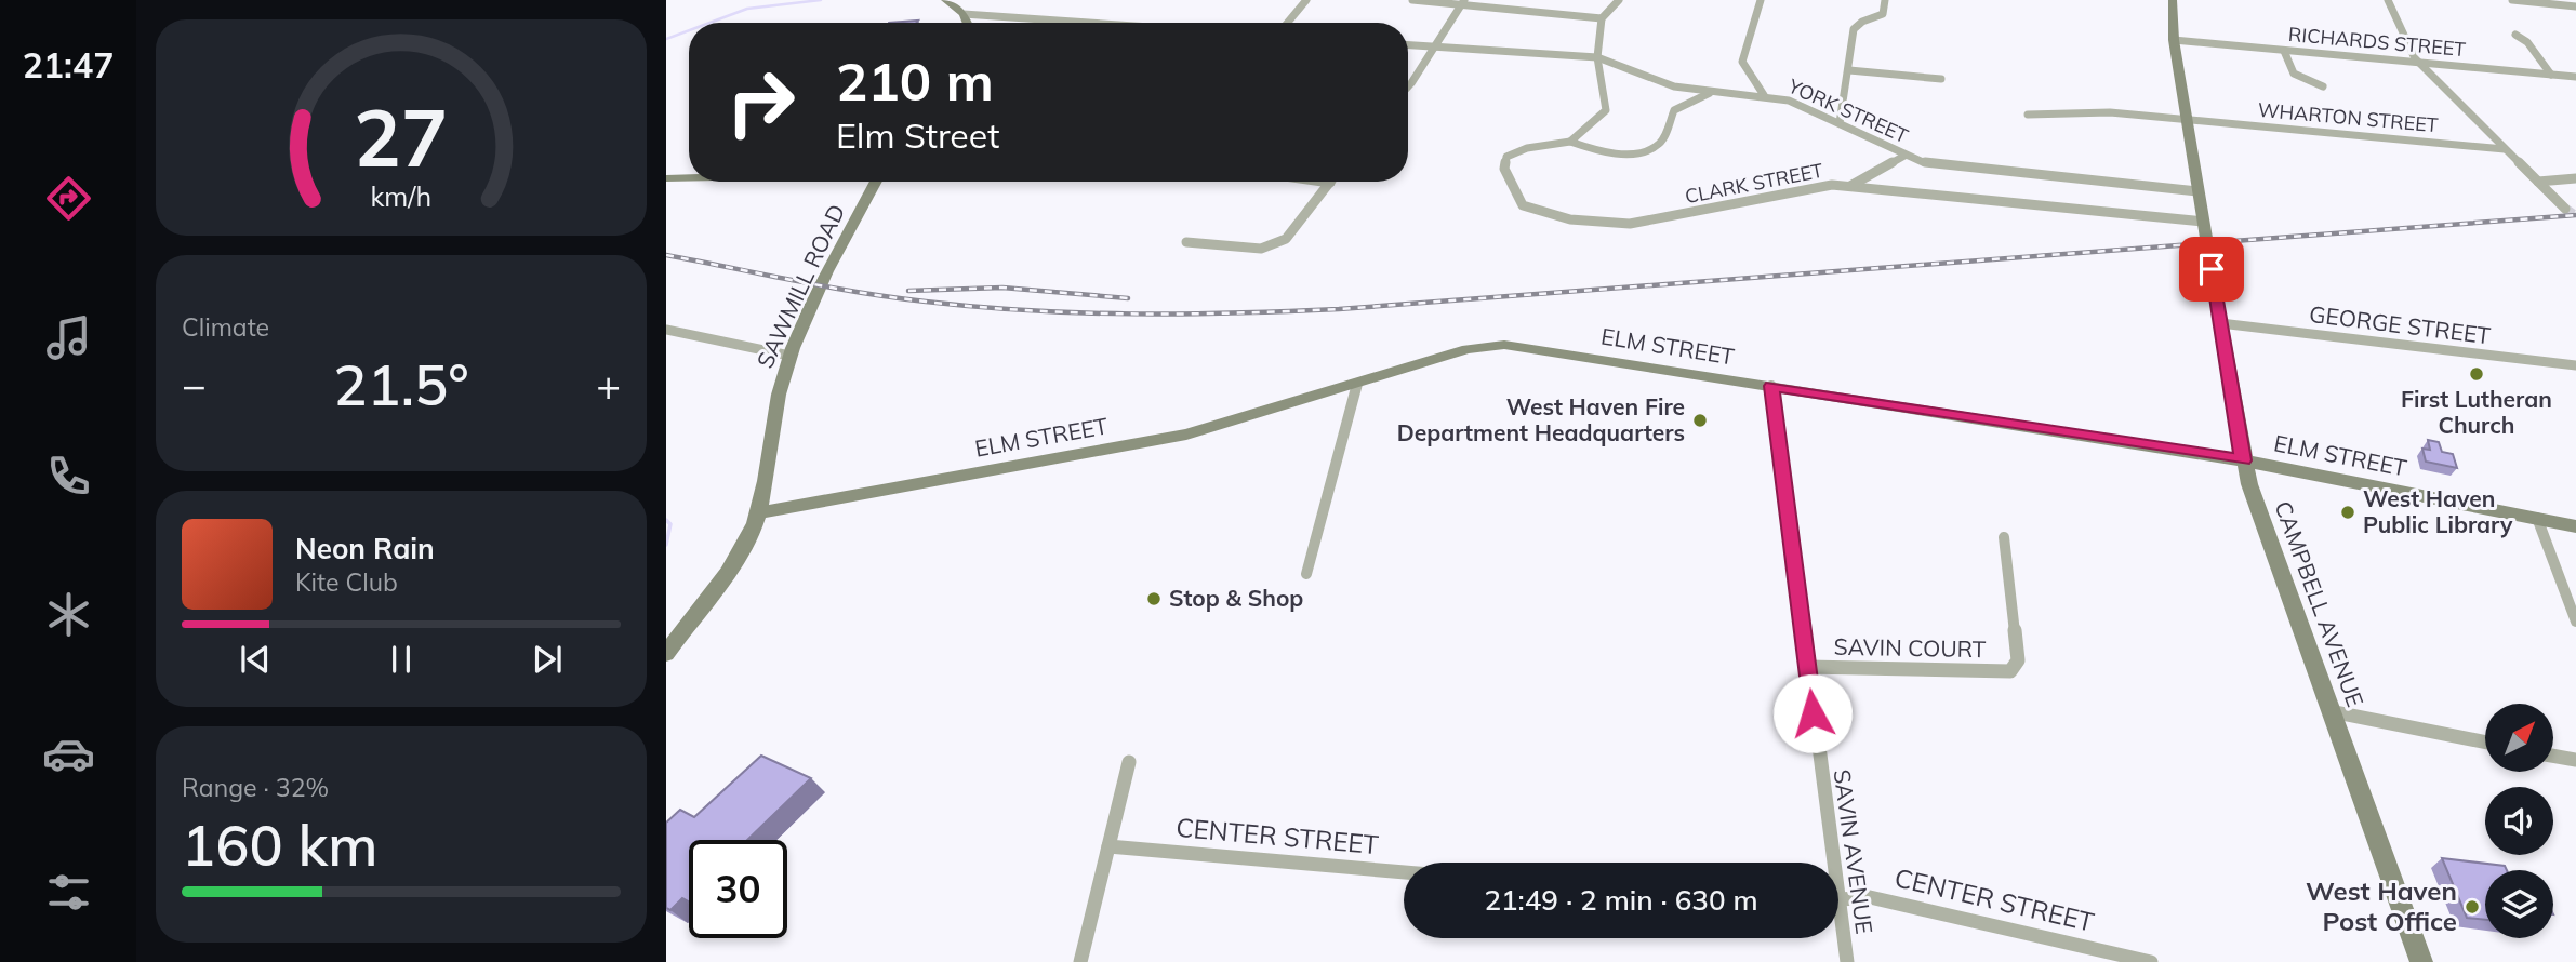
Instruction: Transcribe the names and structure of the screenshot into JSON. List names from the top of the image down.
{
  "streets": {
    "main road": ["SAWMILL ROAD", "ELM STREET", "CAMPBELL AVENUE"],
    "street": [
      "RICHARDS STREET",
      "YORK STREET",
      "WHARTON STREET",
      "CLARK STREET",
      "GEORGE STREET",
      "SAVIN COURT",
      "CENTER STREET",
      "SAVIN AVENUE"
    ]
  },
  "crossings": [
    ["RICHARDS STREET", "CAMPBELL AVENUE"],
    ["YORK STREET", "CAMPBELL AVENUE"],
    ["WHARTON STREET", "CAMPBELL AVENUE"],
    ["CLARK STREET", "CAMPBELL AVENUE"],
    ["SAWMILL ROAD", "ELM STREET"],
    ["GEORGE STREET", "CAMPBELL AVENUE"],
    ["ELM STREET", "CAMPBELL AVENUE"],
    ["ELM STREET", "SAVIN AVENUE"],
    ["SAVIN COURT", "SAVIN AVENUE"]
  ],
  "places": [
    "First Lutheran Church",
    "West Haven Fire Department Headquarters",
    "West Haven Public Library",
    "Stop & Shop",
    "West Haven Post Office"
  ],
  "north": "top right",
  "page": {
    "tabs": "21:47",
    "turn": ["210 m", "Elm Street"],
    "tile": [
      "Climate",
      ["Range · 32%", "160 km"]
    ],
    "heat": ["−", "21.5°", "+"],
    "song": ["Neon Rain", "Kite Club"],
    "limit": "30",
    "trip": "21:49 · 2 min · 630 m",
    "gauge": ["27", "km/h"]
  }
}
